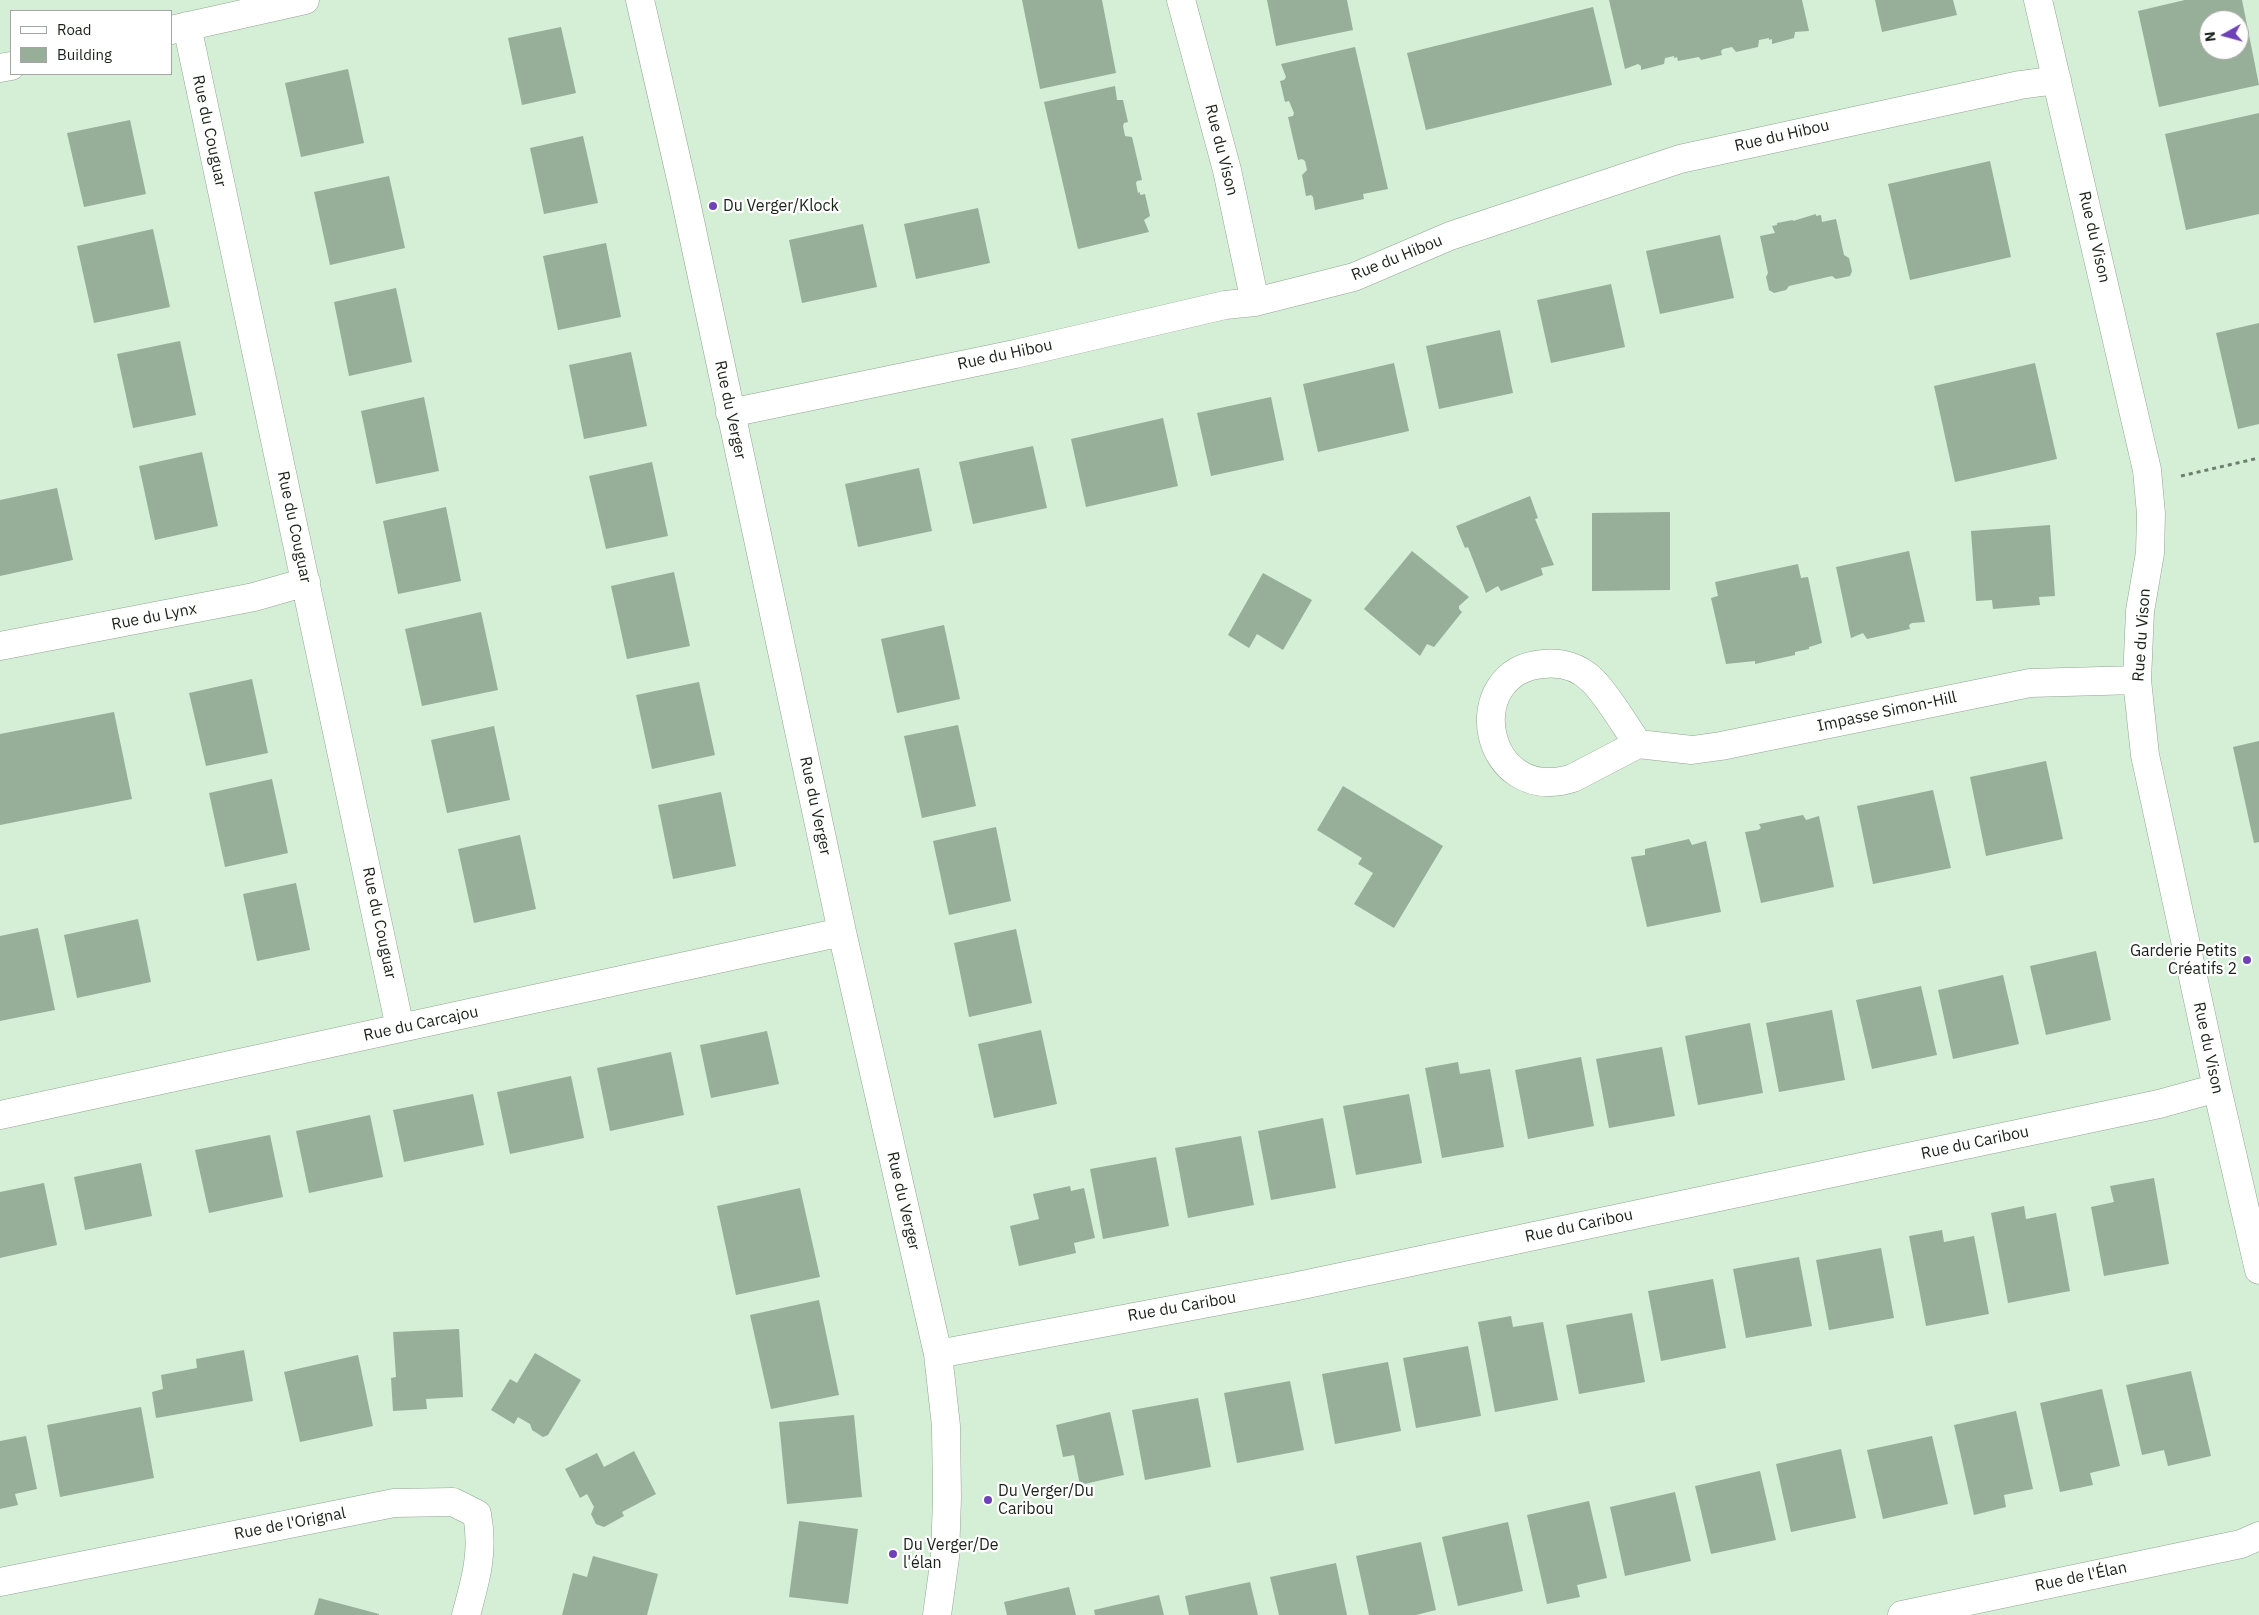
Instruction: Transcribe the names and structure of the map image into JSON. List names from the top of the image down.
{
  "streets": {
    "street": [
      "Rue du Couguar",
      "Rue du Hibou",
      "Rue du Vison",
      "Rue du Verger",
      "Rue du Lynx",
      "Impasse Simon-Hill",
      "Rue du Carcajou",
      "Rue du Caribou",
      "Rue de l'Orignal",
      "Rue de l'Élan"
    ]
  },
  "crossings": [
    ["Rue du Couguar", "Rue du Lynx"],
    ["Rue du Couguar", "Rue du Carcajou"],
    ["Rue du Hibou", "Rue du Vison"],
    ["Rue du Hibou", "Rue du Verger"],
    ["Rue du Vison", "Impasse Simon-Hill"],
    ["Rue du Vison", "Rue du Caribou"],
    ["Rue du Verger", "Rue du Carcajou"],
    ["Rue du Verger", "Rue du Caribou"]
  ],
  "places": [
    "Du Verger/Klock",
    "Garderie Petits Créatifs 2",
    "Du Verger/Du Caribou",
    "Du Verger/De l'élan"
  ],
  "legend": ["Road", "Building"],
  "north": "left"
}
